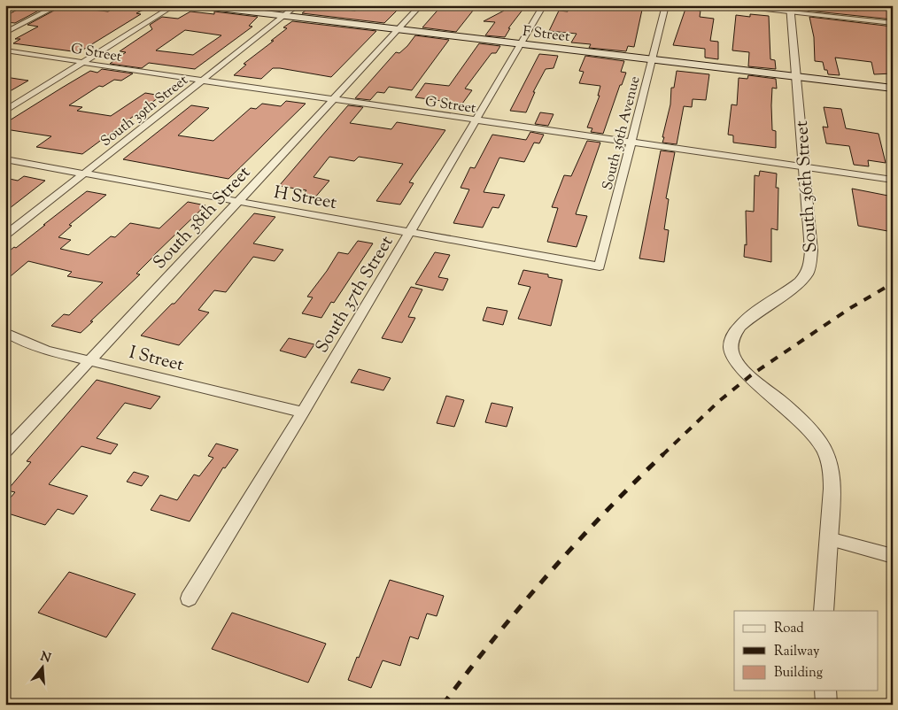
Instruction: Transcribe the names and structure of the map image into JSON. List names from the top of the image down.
{
  "streets": {
    "main road": ["F Street"],
    "street": [
      "G Street",
      "South 39th Street",
      "South 36th Avenue",
      "South 36th Street",
      "H Street",
      "South 38th Street",
      "South 37th Street",
      "I Street"
    ]
  },
  "crossings": [
    ["F Street", "South 39th Street"],
    ["F Street", "South 36th Avenue"],
    ["F Street", "South 36th Street"],
    ["F Street", "South 38th Street"],
    ["F Street", "South 37th Street"],
    ["G Street", "South 39th Street"],
    ["G Street", "South 36th Avenue"],
    ["G Street", "South 36th Street"],
    ["G Street", "South 38th Street"],
    ["G Street", "South 37th Street"],
    ["South 39th Street", "H Street"],
    ["South 36th Avenue", "H Street"],
    ["H Street", "South 38th Street"],
    ["H Street", "South 37th Street"],
    ["South 38th Street", "I Street"],
    ["South 37th Street", "I Street"]
  ],
  "legend": ["Road", "Railway", "Building"],
  "north": "top"
}
